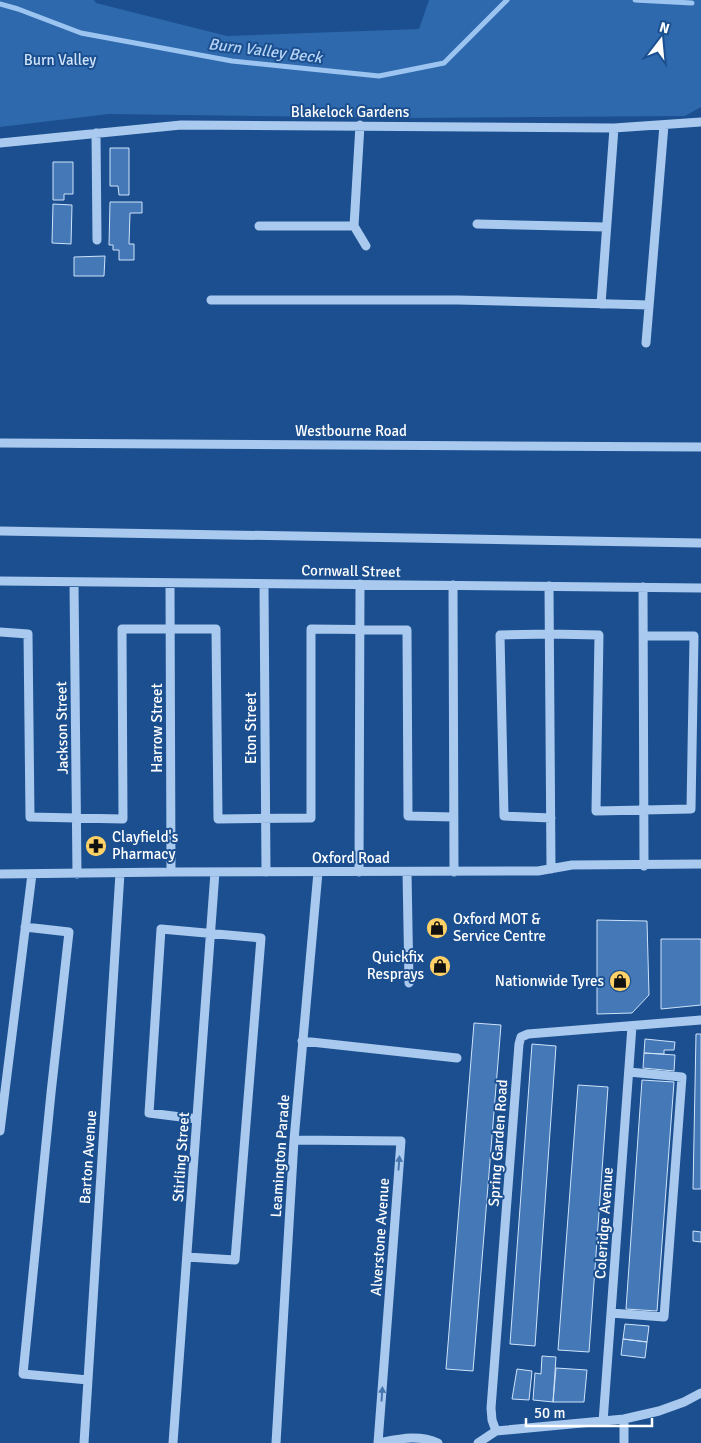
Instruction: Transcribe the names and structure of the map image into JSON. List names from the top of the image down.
{
  "streets": {
    "street": [
      "Blakelock Gardens",
      "Westbourne Road",
      "Cornwall Street",
      "Jackson Street",
      "Harrow Street",
      "Eton Street",
      "Oxford Road",
      "Spring Garden Road",
      "Leamington Parade",
      "Barton Avenue",
      "Stirling Street",
      "Coleridge Avenue",
      "Alverstone Avenue"
    ]
  },
  "crossings": [
    ["Cornwall Street", "Jackson Street"],
    ["Cornwall Street", "Harrow Street"],
    ["Cornwall Street", "Eton Street"],
    ["Jackson Street", "Oxford Road"],
    ["Harrow Street", "Oxford Road"],
    ["Eton Street", "Oxford Road"],
    ["Oxford Road", "Leamington Parade"],
    ["Oxford Road", "Barton Avenue"],
    ["Oxford Road", "Stirling Street"],
    ["Spring Garden Road", "Coleridge Avenue"],
    ["Leamington Parade", "Alverstone Avenue"]
  ],
  "water": ["Burn Valley Beck"],
  "parks": ["Burn Valley"],
  "places": {
    "pharmacy": ["Clayfield's Pharmacy"],
    "shop": ["Oxford MOT & Service Centre", "Quickfix Resprays", "Nationwide Tyres"]
  },
  "scale_bar": "50 m",
  "north": "top"
}
